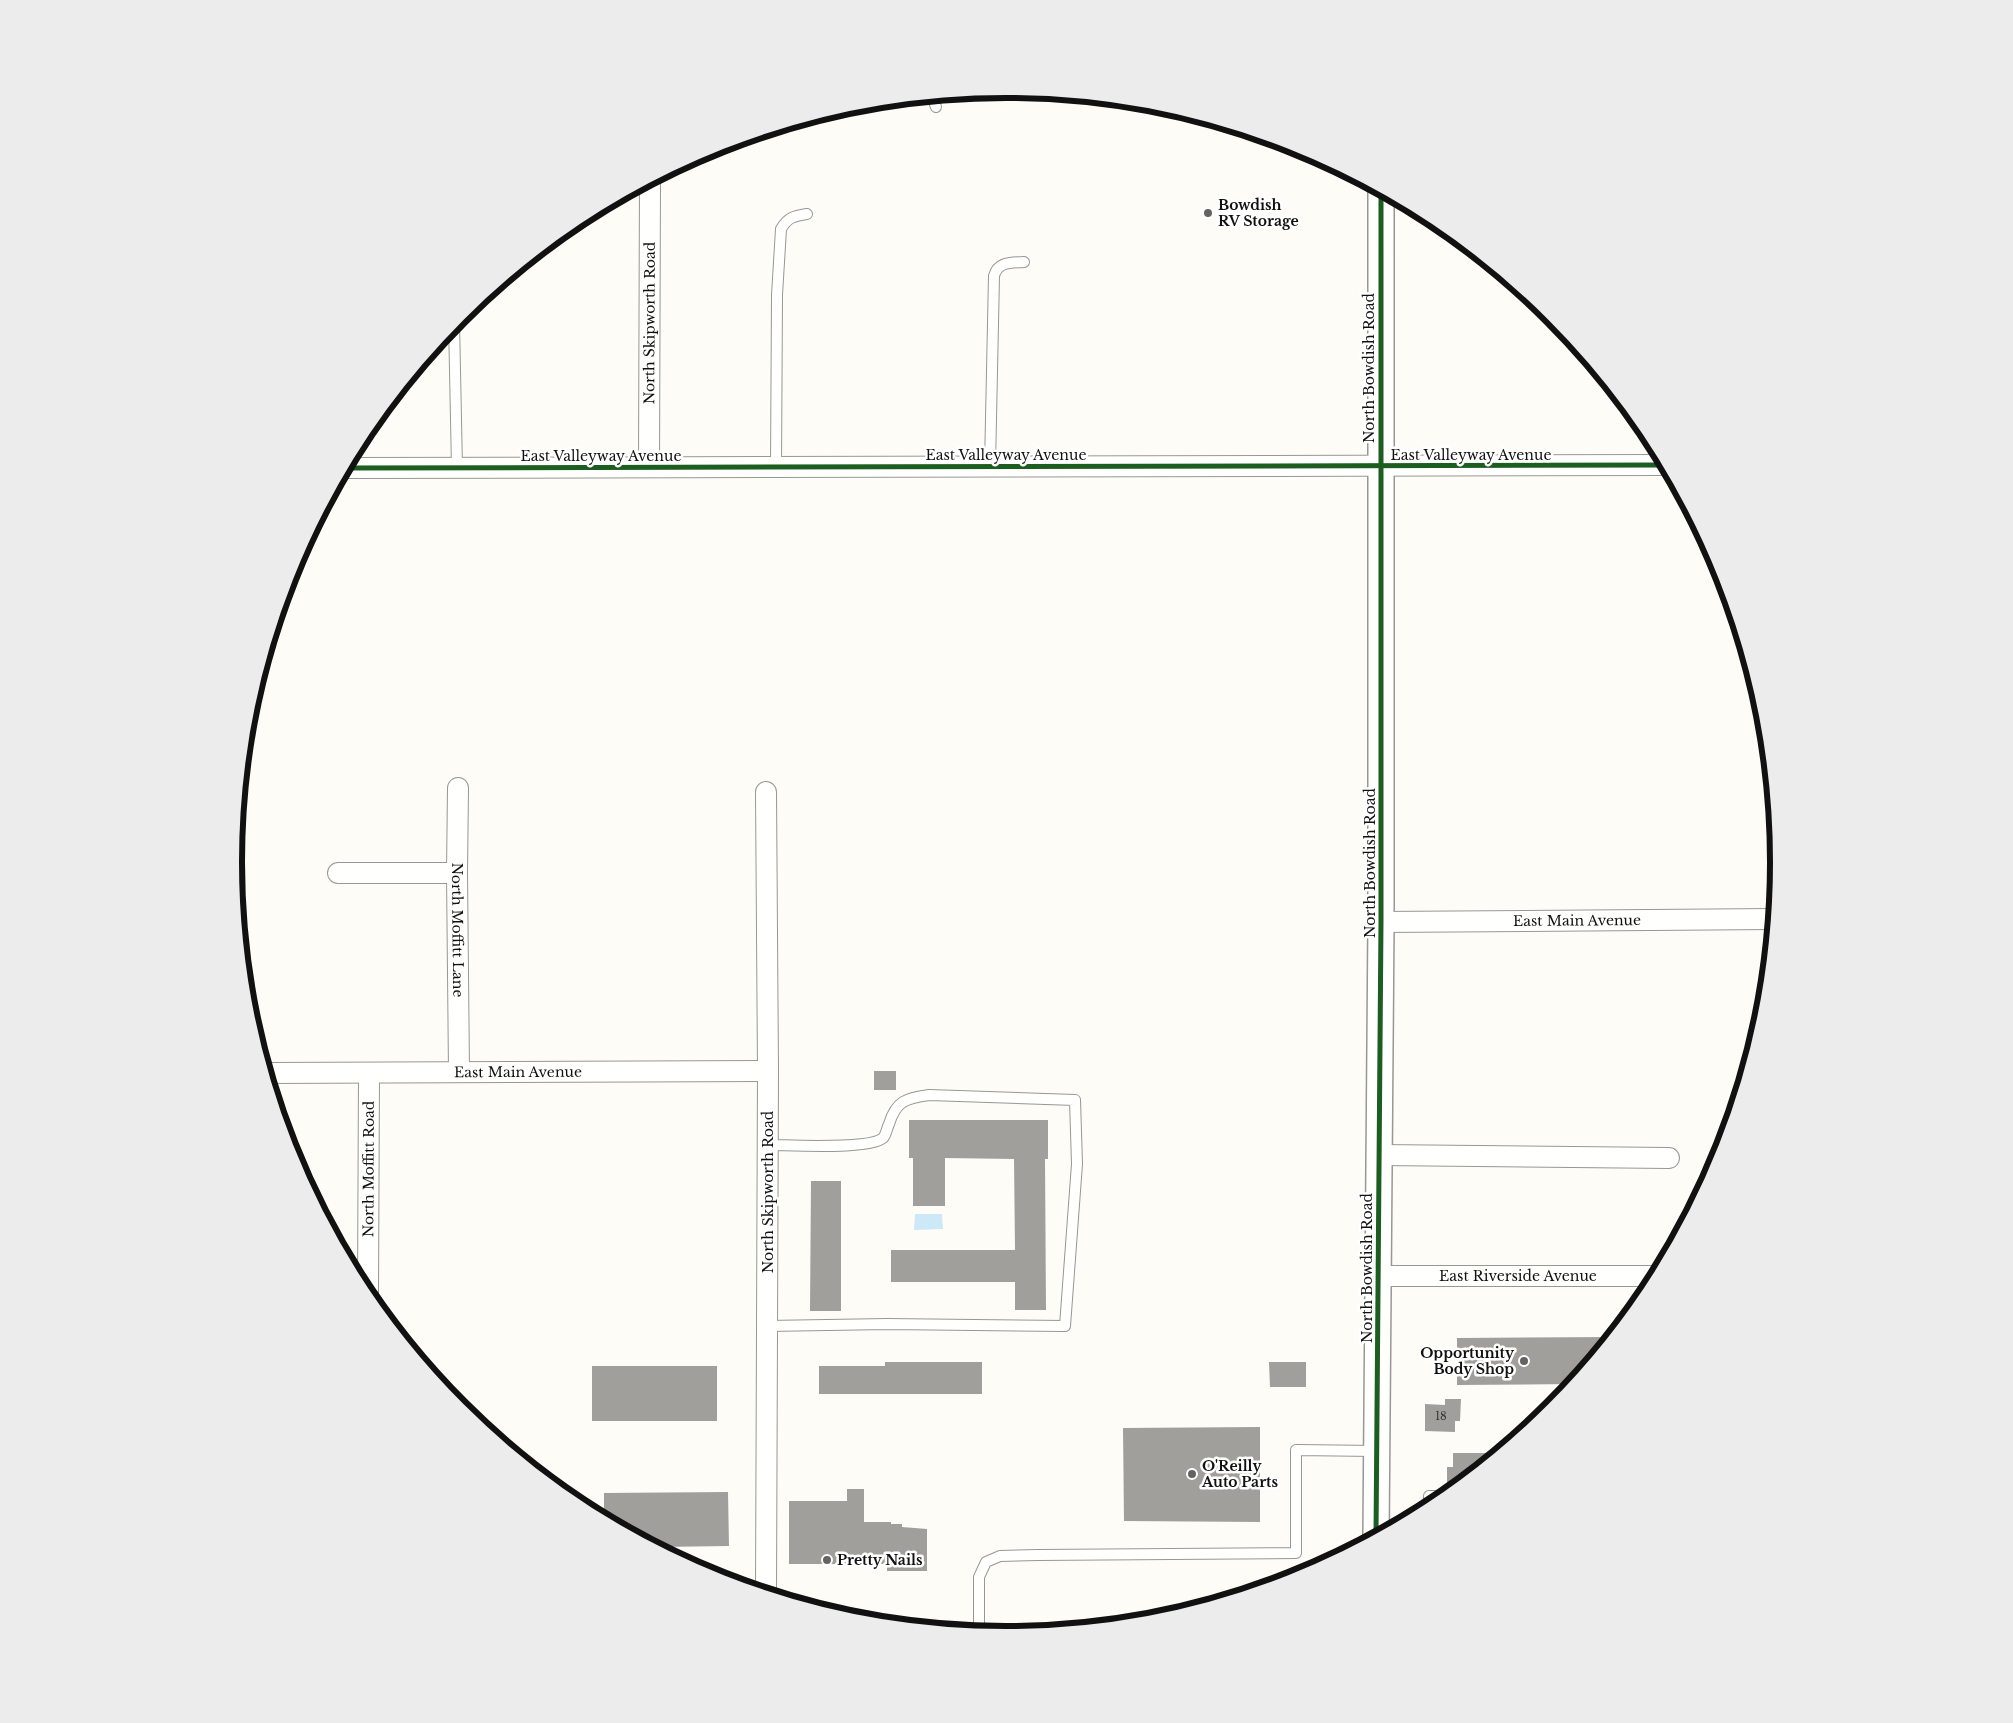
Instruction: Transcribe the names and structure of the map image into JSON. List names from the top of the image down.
{
  "streets": {
    "street": [
      "North Skipworth Road",
      "North Bowdish Road",
      "East Valleyway Avenue",
      "East Main Avenue",
      "North Moffitt Lane",
      "North Moffitt Road",
      "East Riverside Avenue"
    ]
  },
  "crossings": [
    ["North Skipworth Road", "East Valleyway Avenue"],
    ["North Skipworth Road", "East Main Avenue"],
    ["North Bowdish Road", "East Valleyway Avenue"],
    ["North Bowdish Road", "East Main Avenue"],
    ["North Bowdish Road", "East Riverside Avenue"],
    ["East Main Avenue", "North Moffitt Lane"],
    ["East Main Avenue", "North Moffitt Road"]
  ],
  "places": [
    "Bowdish RV Storage",
    "Opportunity Body Shop",
    "O'Reilly Auto Parts",
    "Pretty Nails"
  ],
  "house_numbers": ["18"]
}
